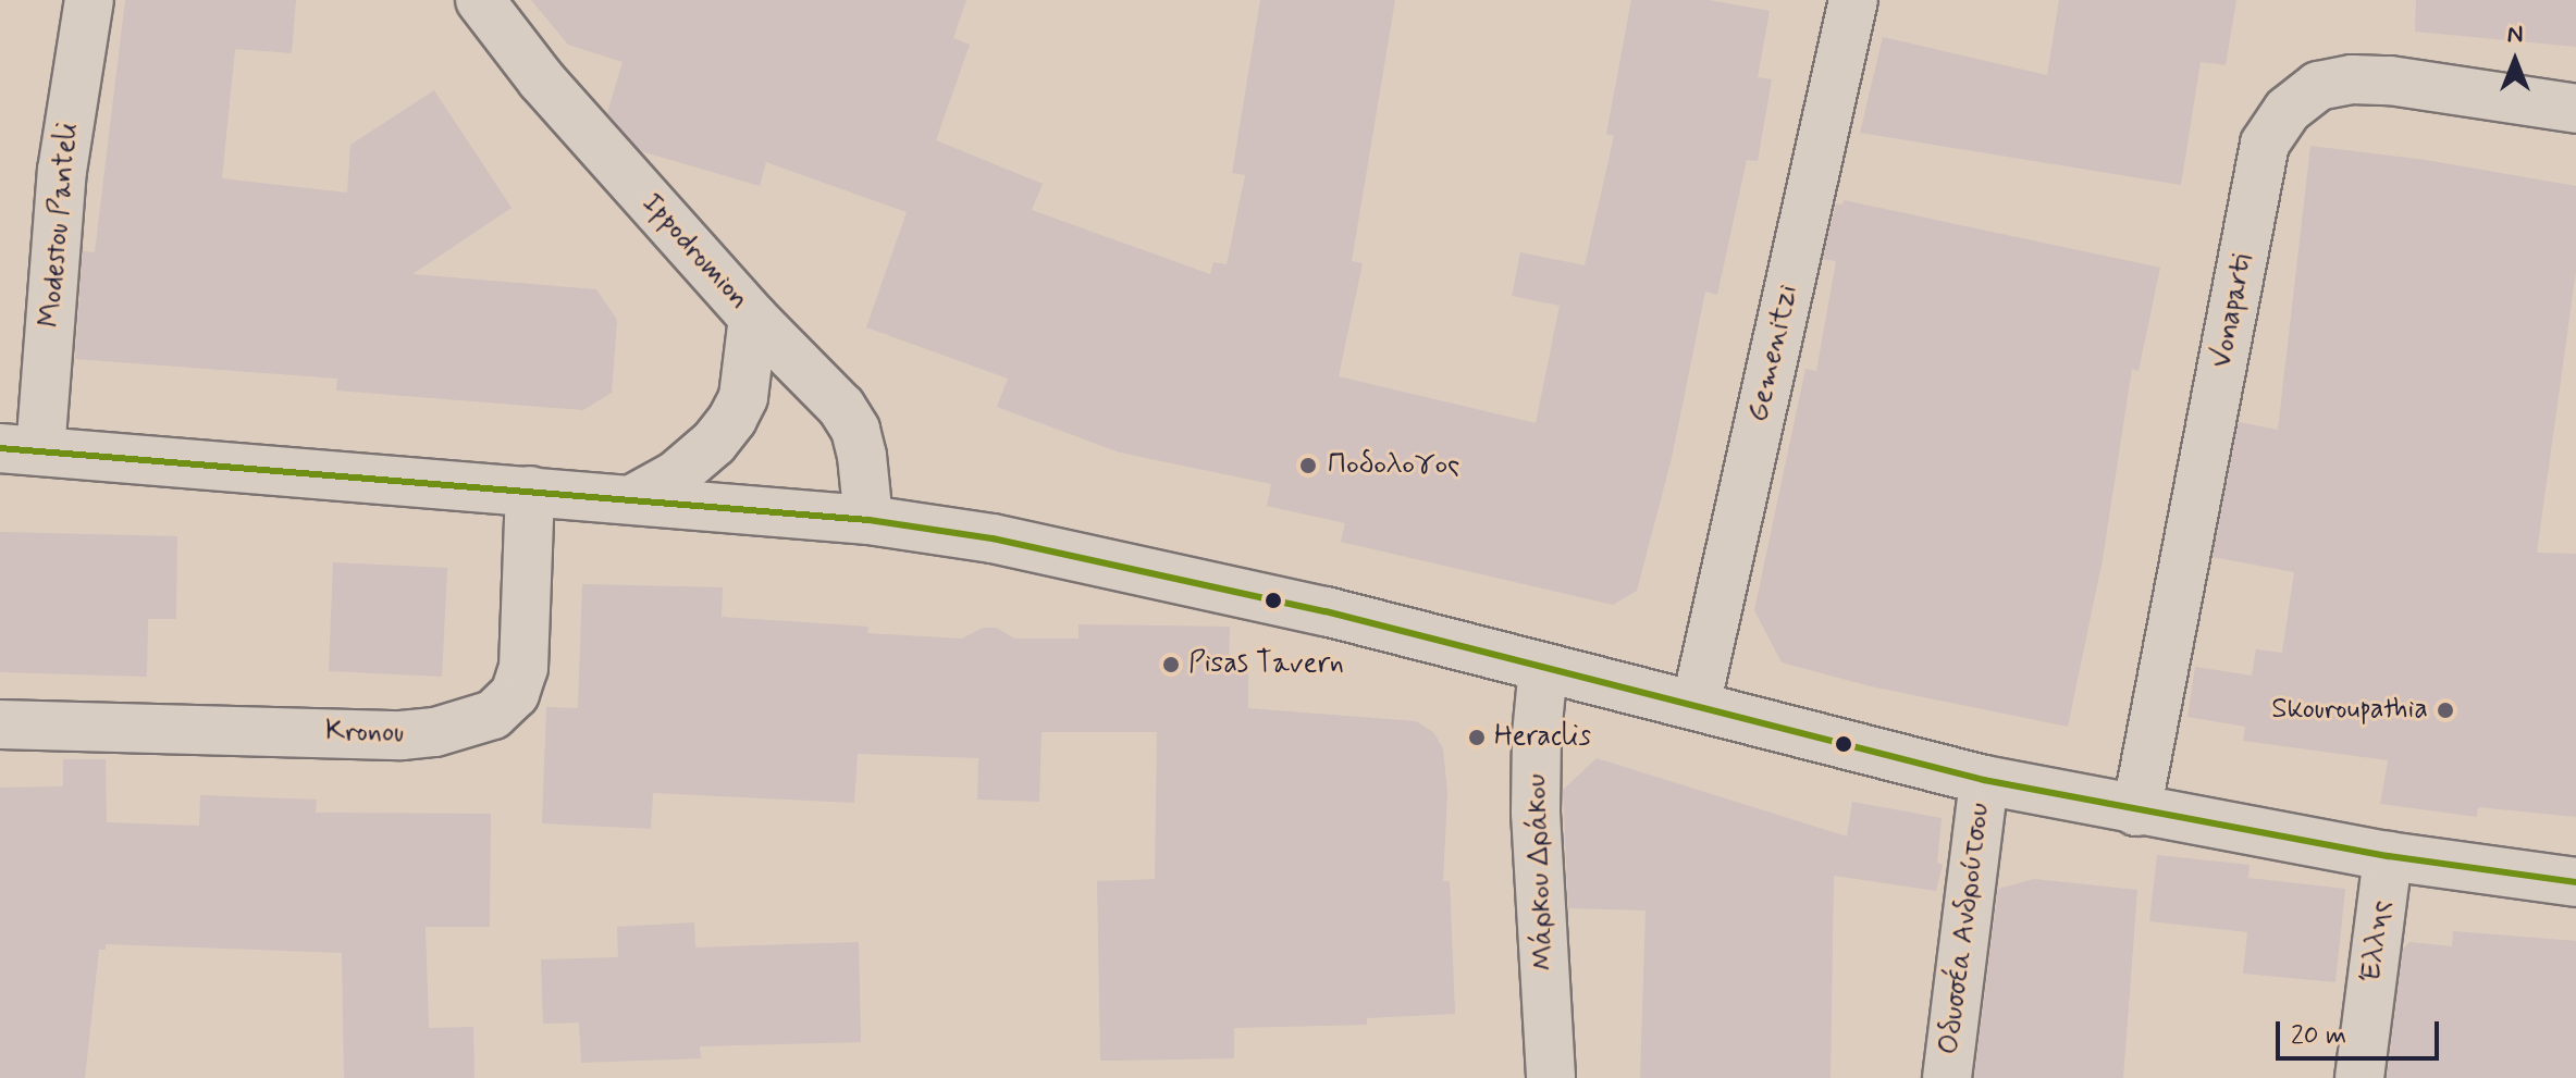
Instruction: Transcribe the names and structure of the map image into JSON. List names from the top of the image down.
{
  "streets": {
    "street": [
      "Modestou Panteli",
      "Ippodromion",
      "Vonaparti",
      "Gemenitzi",
      "Kronou",
      "Μάρκου Δράκου",
      "Οδυσσέα Ανδρούτσου",
      "Έλλης"
    ]
  },
  "places": [
    "Ποδολογος",
    "Pisas Tavern",
    "Skouroupathia",
    "Heraclis"
  ],
  "scale_bar": "20 m",
  "north": "top"
}
